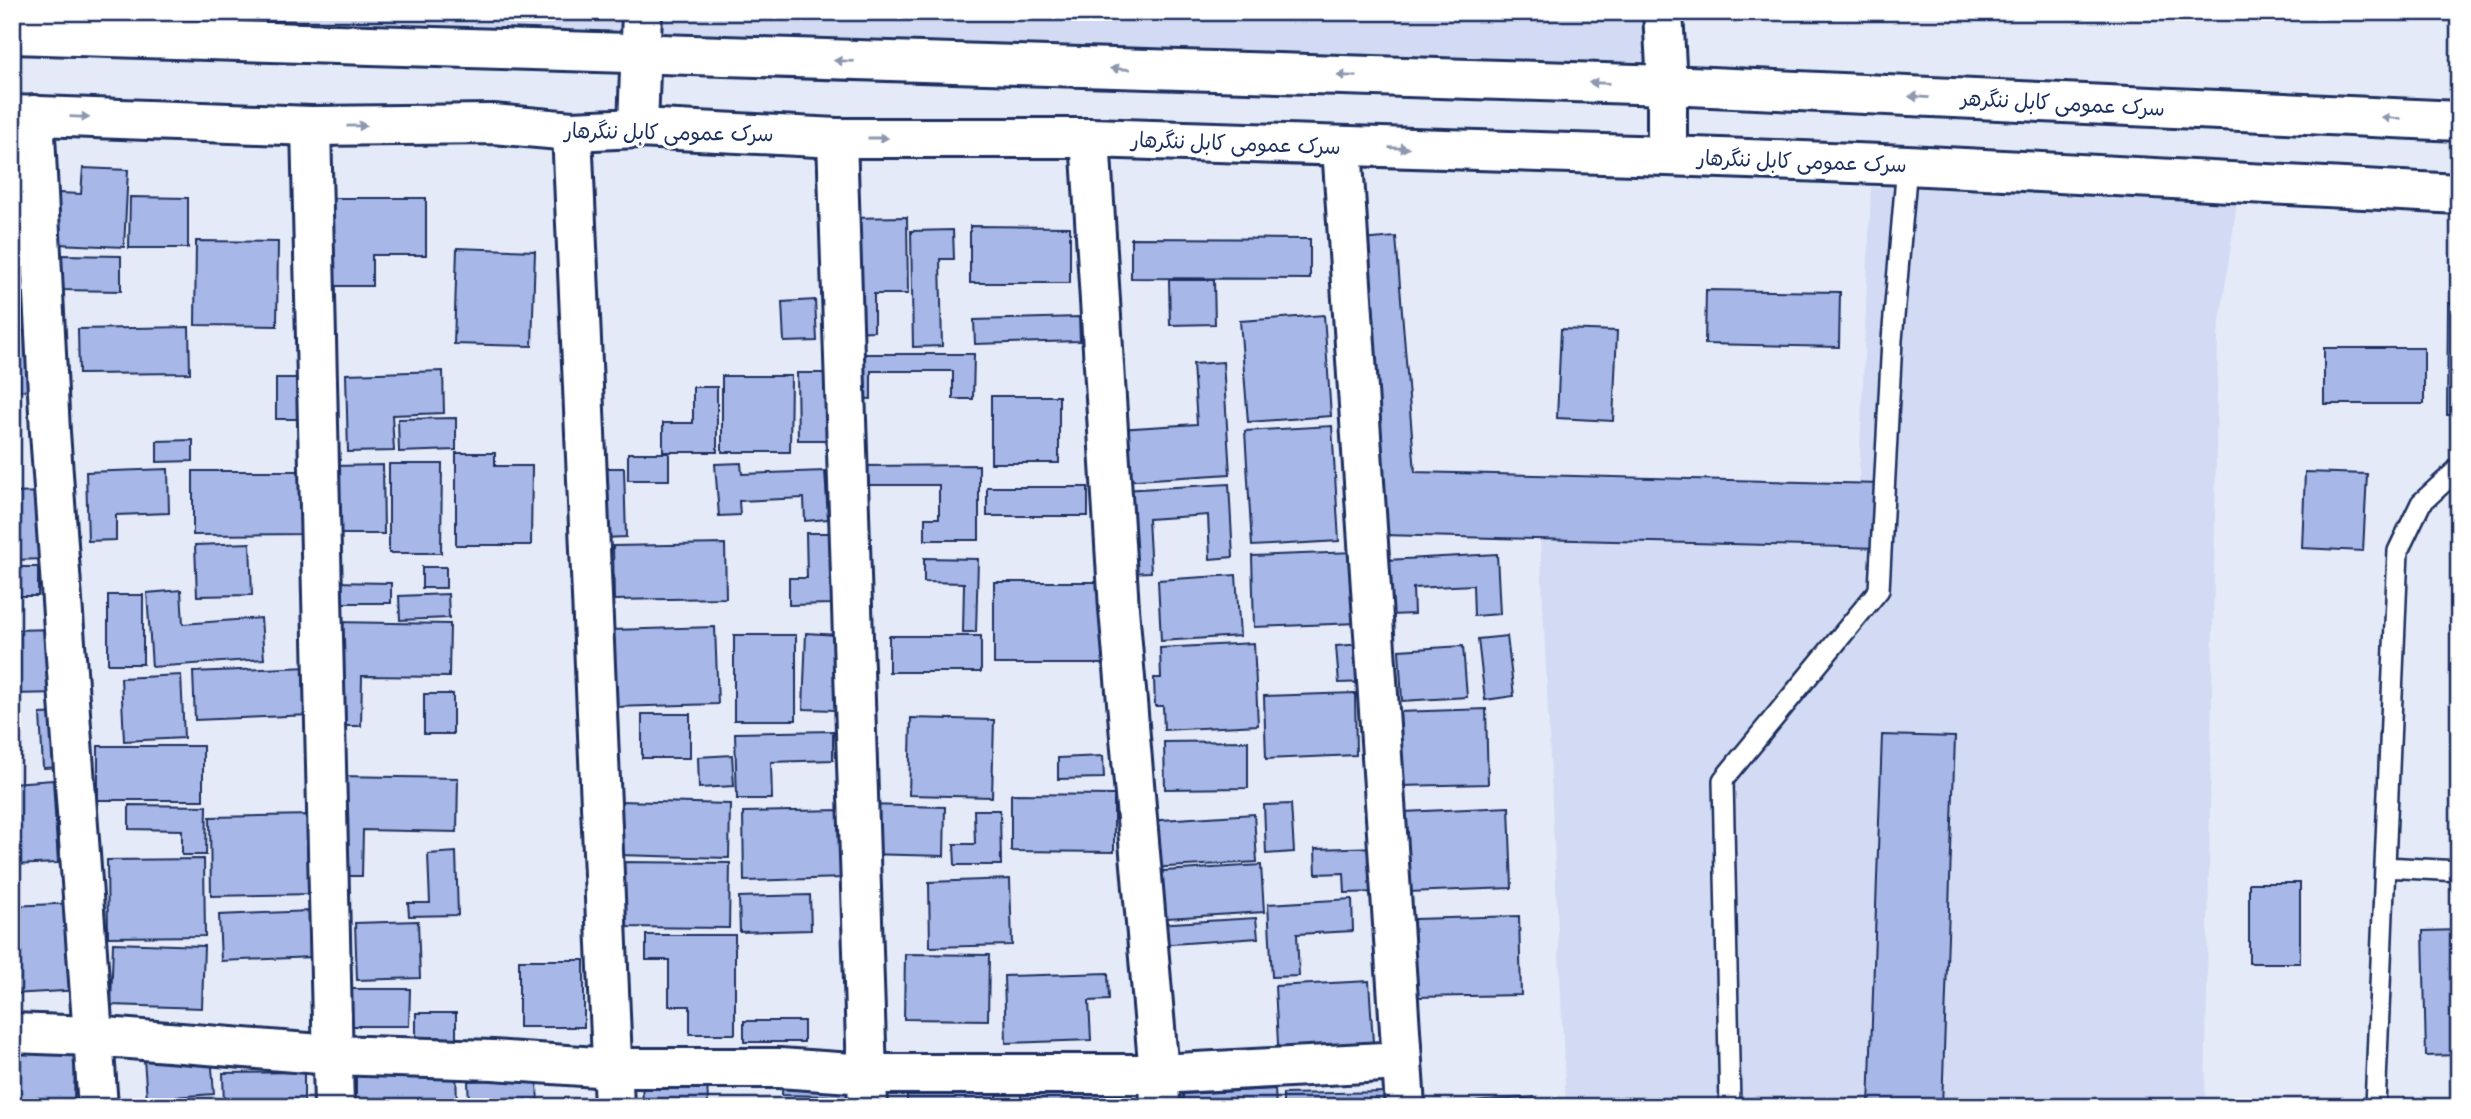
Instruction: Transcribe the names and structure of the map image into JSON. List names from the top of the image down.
{
  "streets": {
    "main road": ["سرک عمومی کابل ننگرهر", "سرک عمومی کابل ننگرهار"]
  },
  "one_way": ["سرک عمومی کابل ننگرهر"]
}
